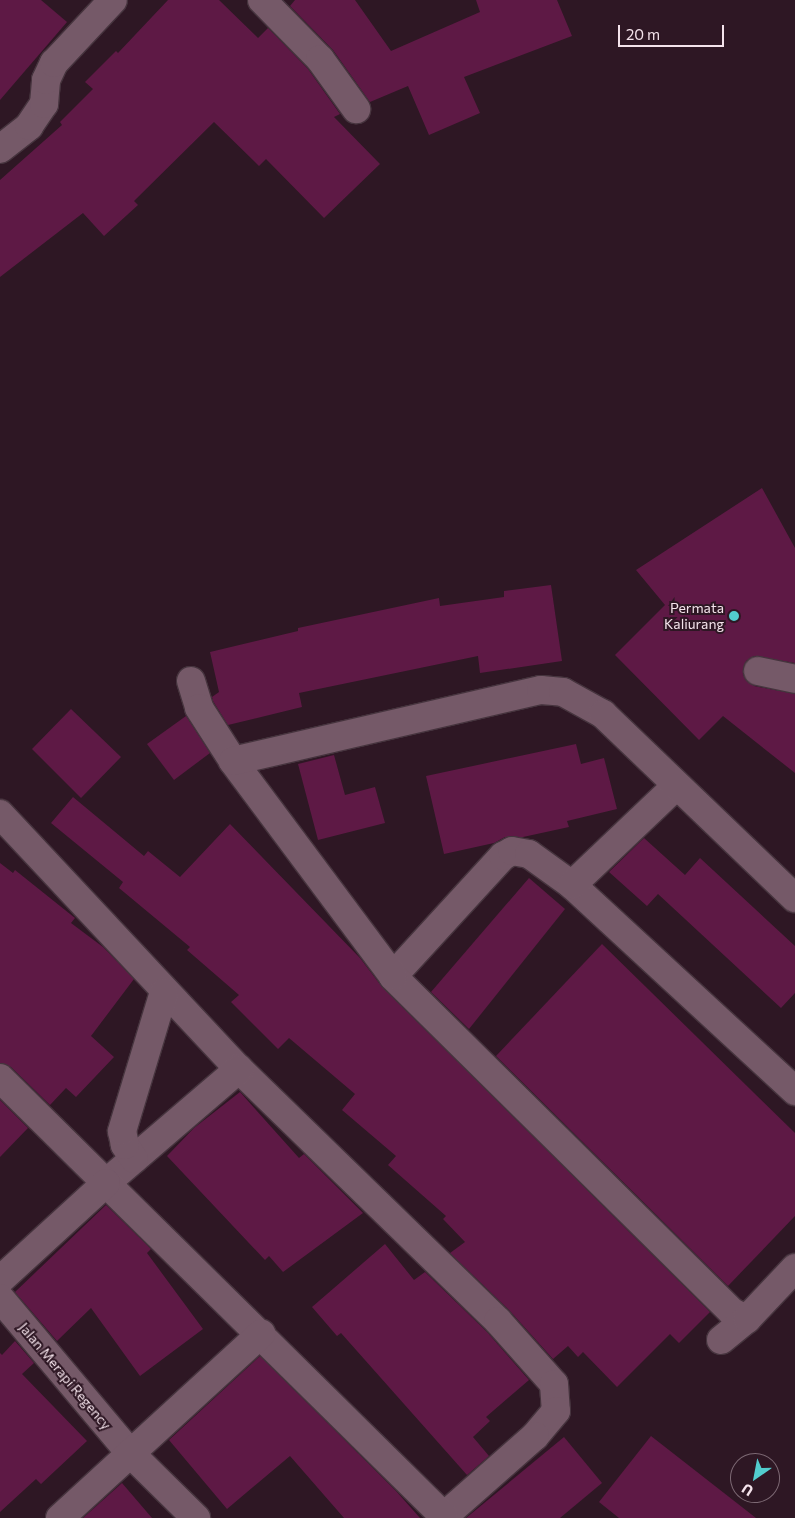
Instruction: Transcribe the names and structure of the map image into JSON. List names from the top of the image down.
{
  "streets": {
    "street": ["Jalan Merapi Regency"]
  },
  "places": ["Permata Kaliurang"],
  "scale_bar": "20 m",
  "north": "bottom left"
}
